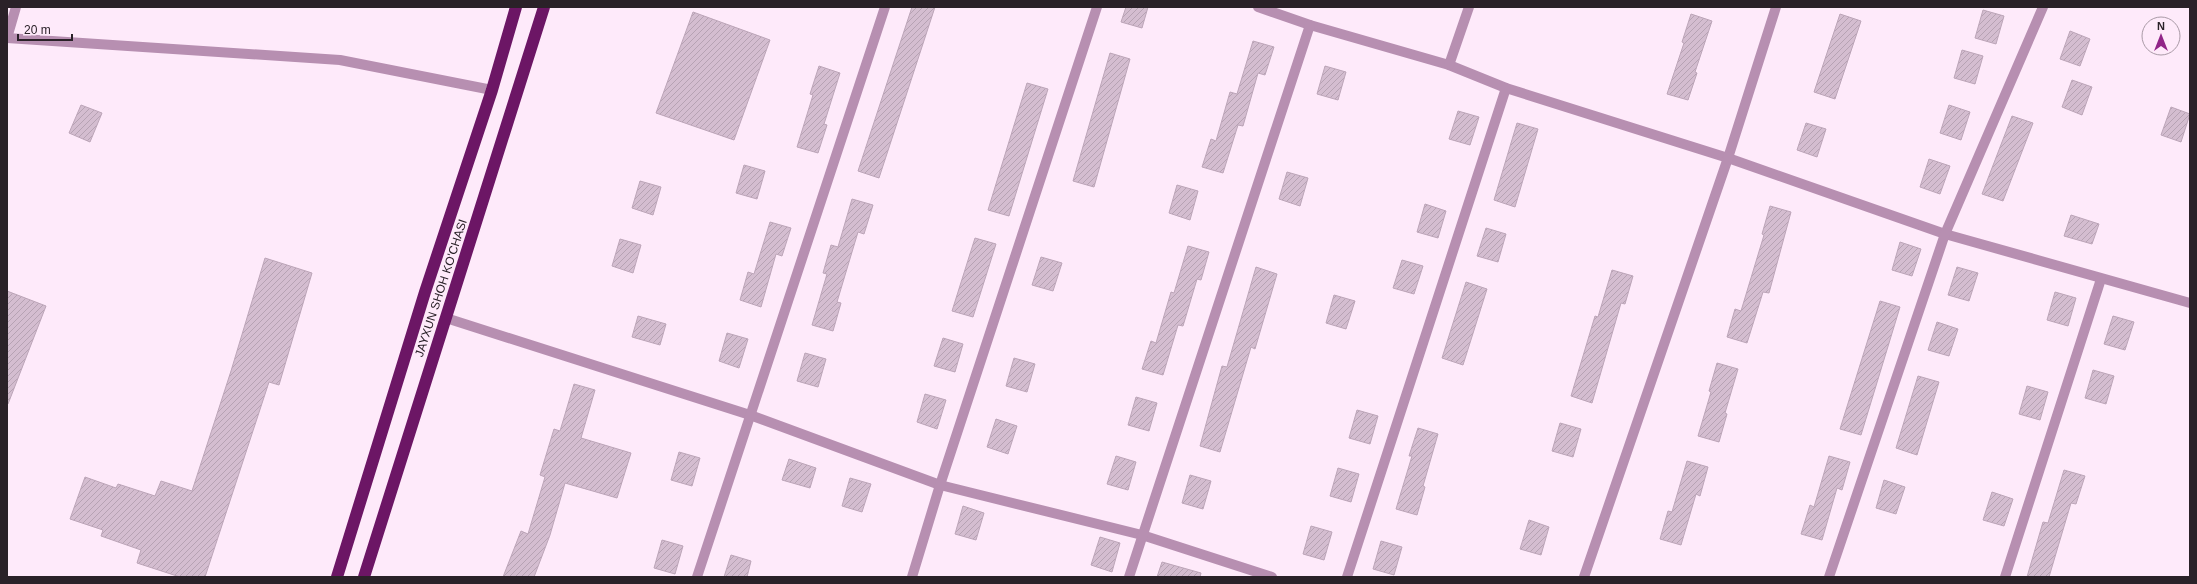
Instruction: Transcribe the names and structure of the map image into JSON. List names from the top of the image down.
{
  "streets": {
    "highway": ["JAYXUN SHOH KO'CHASI"]
  },
  "scale_bar": "20 m",
  "north": "top"
}
